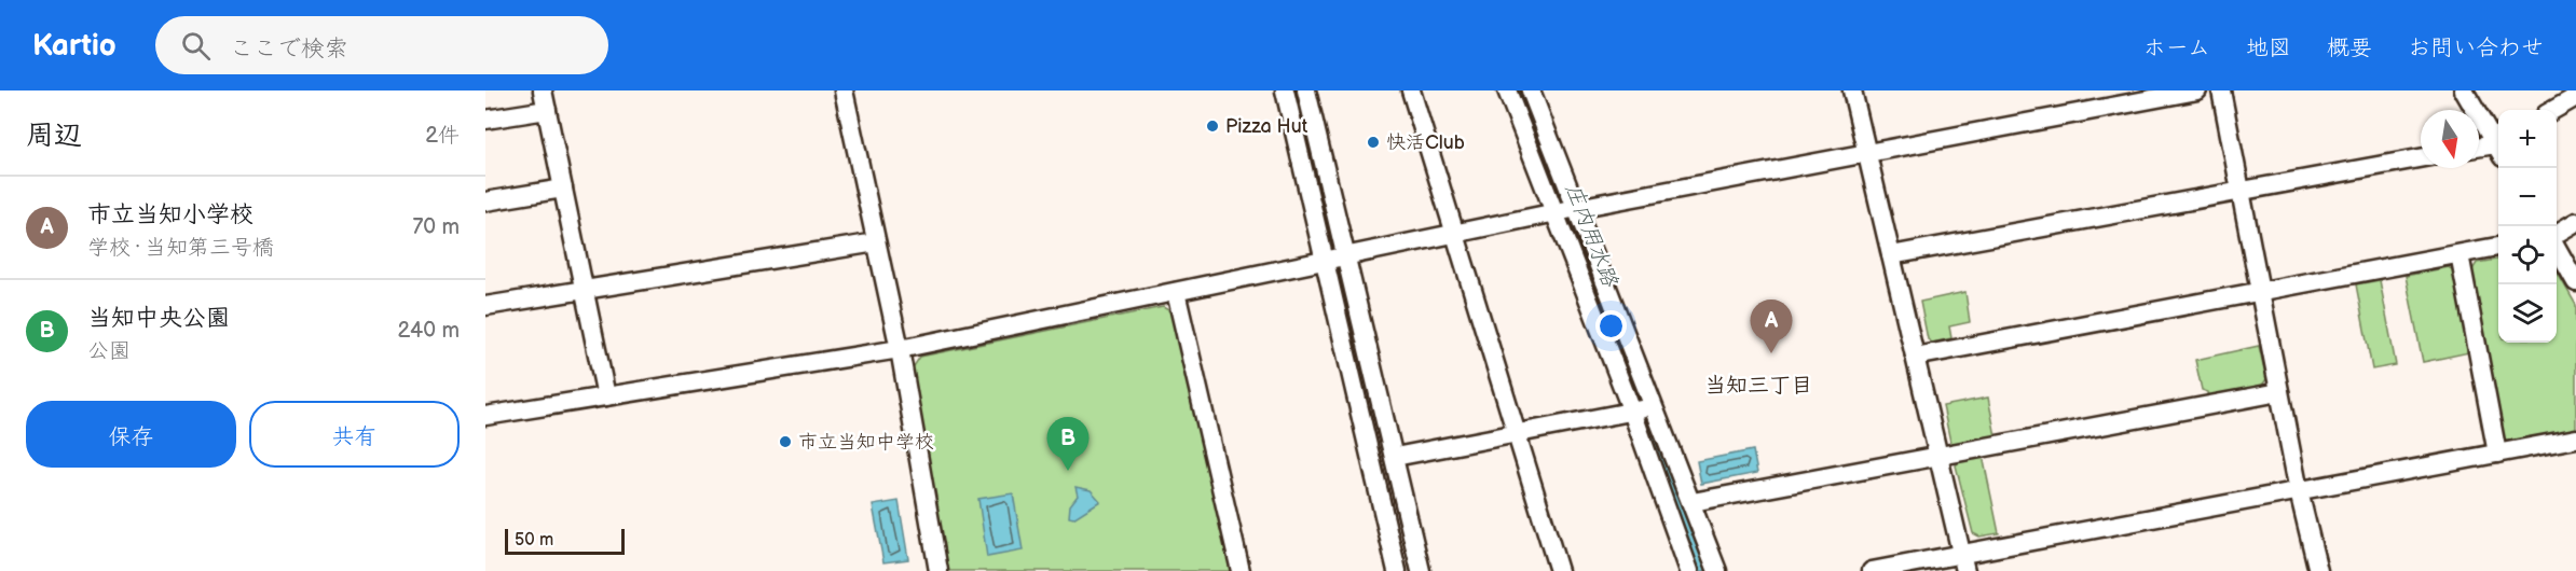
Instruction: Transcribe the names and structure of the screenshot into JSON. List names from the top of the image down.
{
  "districts": ["当知三丁目"],
  "water": ["庄内用水路"],
  "places": ["Pizza Hut", "快活Club", "市立当知中学校"],
  "scale_bar": "50 m",
  "north": "bottom",
  "page": {
    "header": "Kartio",
    "search": "ここで検索",
    "nav": [
      "ホーム",
      "地図",
      "概要",
      "お問い合わせ"
    ],
    "heading": ["周辺", "2件"],
    "map_buttons": ["+", "−"],
    "list": [
      {
        "mark": "A",
        "name": "市立当知小学校",
        "note": "学校 · 当知第三号橋",
        "value": "70 m"
      },
      {
        "mark": "B",
        "name": "当知中央公園",
        "note": "公園",
        "value": "240 m"
      }
    ],
    "pins": ["A", "B"],
    "buttons": ["保存", "共有"],
    "scale": "50 m"
  }
}
